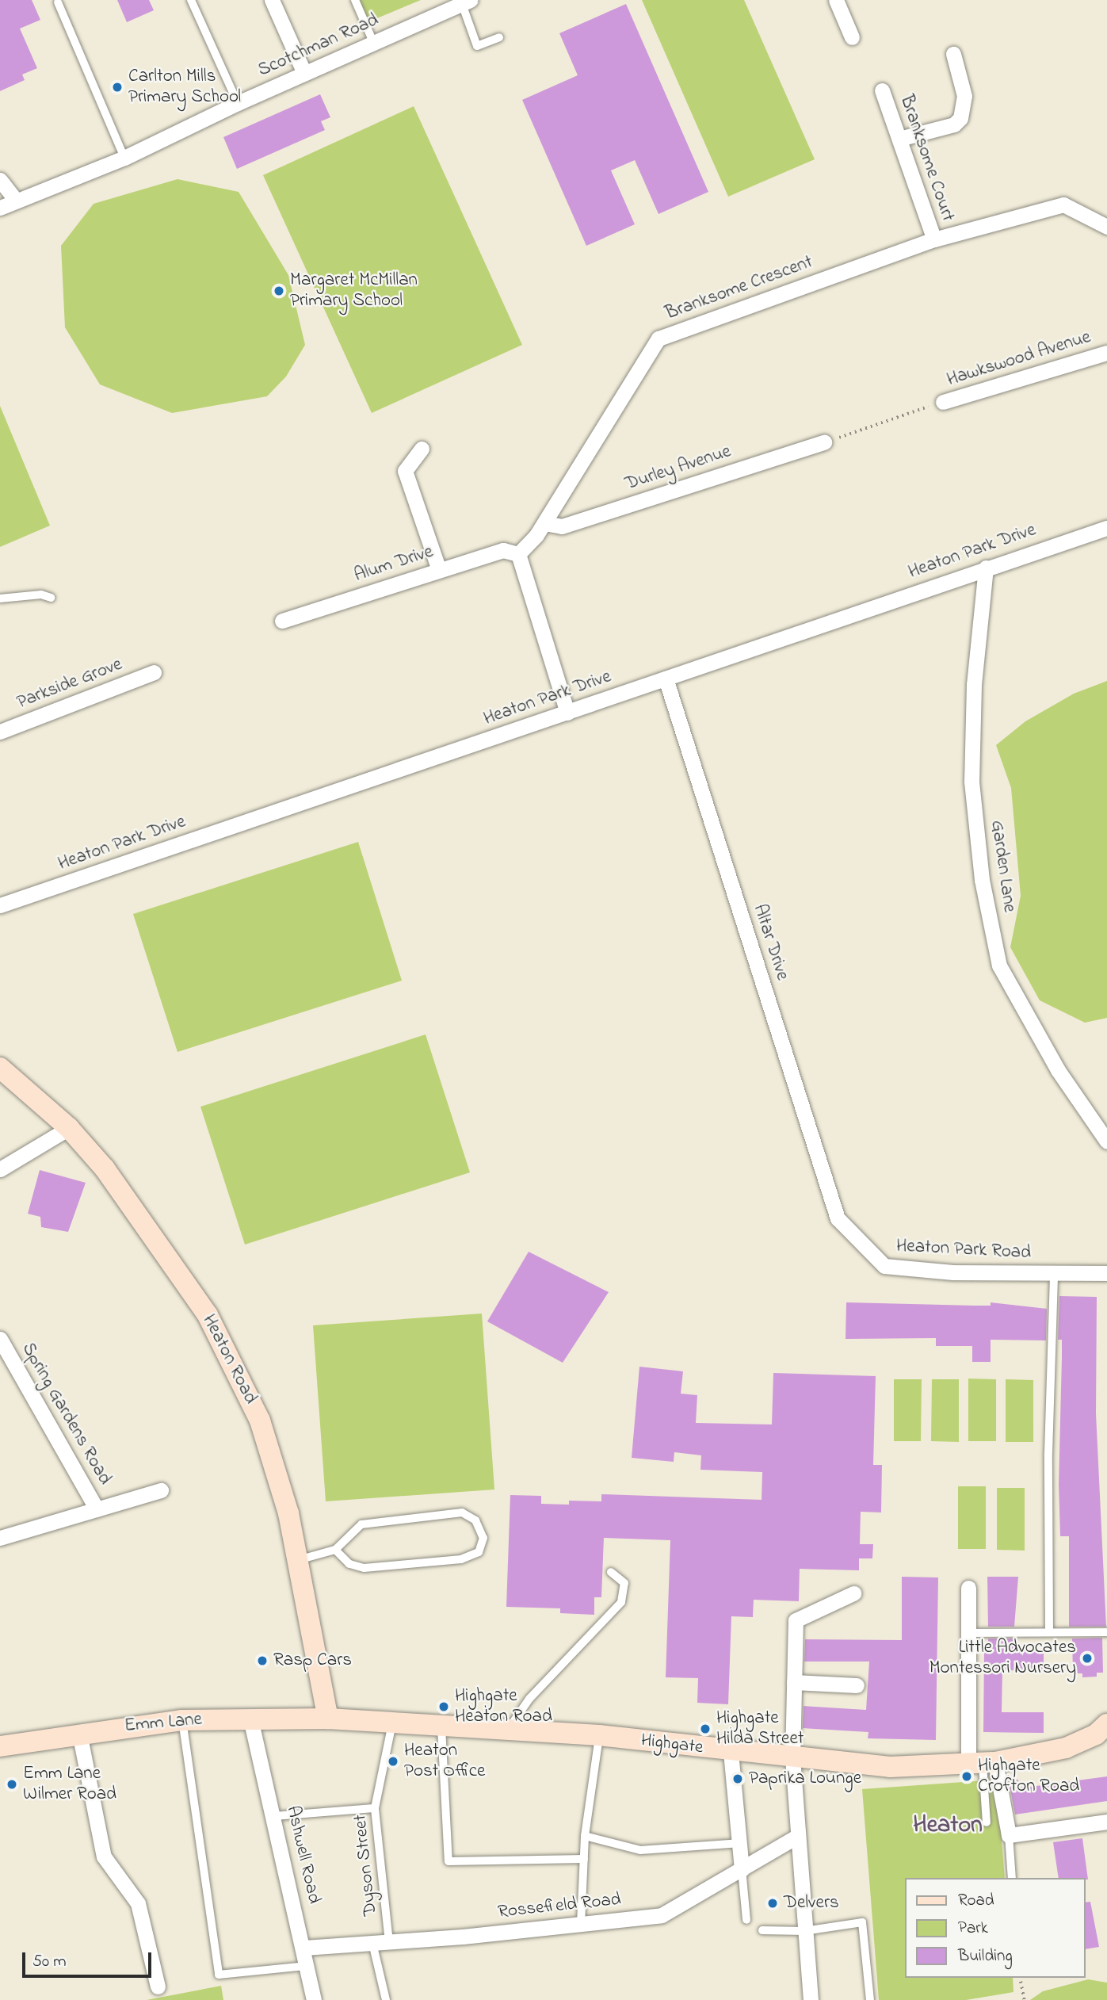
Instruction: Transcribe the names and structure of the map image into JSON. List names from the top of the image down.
{
  "streets": {
    "street": [
      "Scotchman Road",
      "Branksome Court",
      "Branksome Crescent",
      "Hawkswood Avenue",
      "Durley Avenue",
      "Heaton Park Drive",
      "Alum Drive",
      "Parkside Grove",
      "Garden Lane",
      "Altar Drive",
      "Heaton Park Road",
      "Heaton Road",
      "Spring Gardens Road",
      "Emm Lane",
      "Highgate",
      "Ashwell Road",
      "Rossefield Road"
    ],
    "lane": ["Dyson Street"]
  },
  "crossings": [
    ["Branksome Court", "Branksome Crescent"],
    ["Branksome Crescent", "Durley Avenue"],
    ["Branksome Crescent", "Alum Drive"],
    ["Heaton Park Drive", "Garden Lane"],
    ["Heaton Park Drive", "Altar Drive"],
    ["Altar Drive", "Heaton Park Road"],
    ["Heaton Road", "Emm Lane"],
    ["Heaton Road", "Highgate"],
    ["Emm Lane", "Highgate"],
    ["Emm Lane", "Ashwell Road"],
    ["Highgate", "Dyson Street"],
    ["Ashwell Road", "Rossefield Road"],
    ["Dyson Street", "Rossefield Road"]
  ],
  "districts": ["Heaton"],
  "places": [
    "Carlton Mills Primary School",
    "Margaret McMillan Primary School",
    "Little Advocates Montessori Nursery",
    "Rasp Cars",
    "Highgate Heaton Road",
    "Highgate Hilda Street",
    "Heaton Post Office",
    "Highgate Crofton Road",
    "Paprika Lounge",
    "Emm Lane Wilmer Road",
    "Delvers"
  ],
  "legend": ["Road", "Park", "Building"],
  "scale_bar": "50 m"
}
